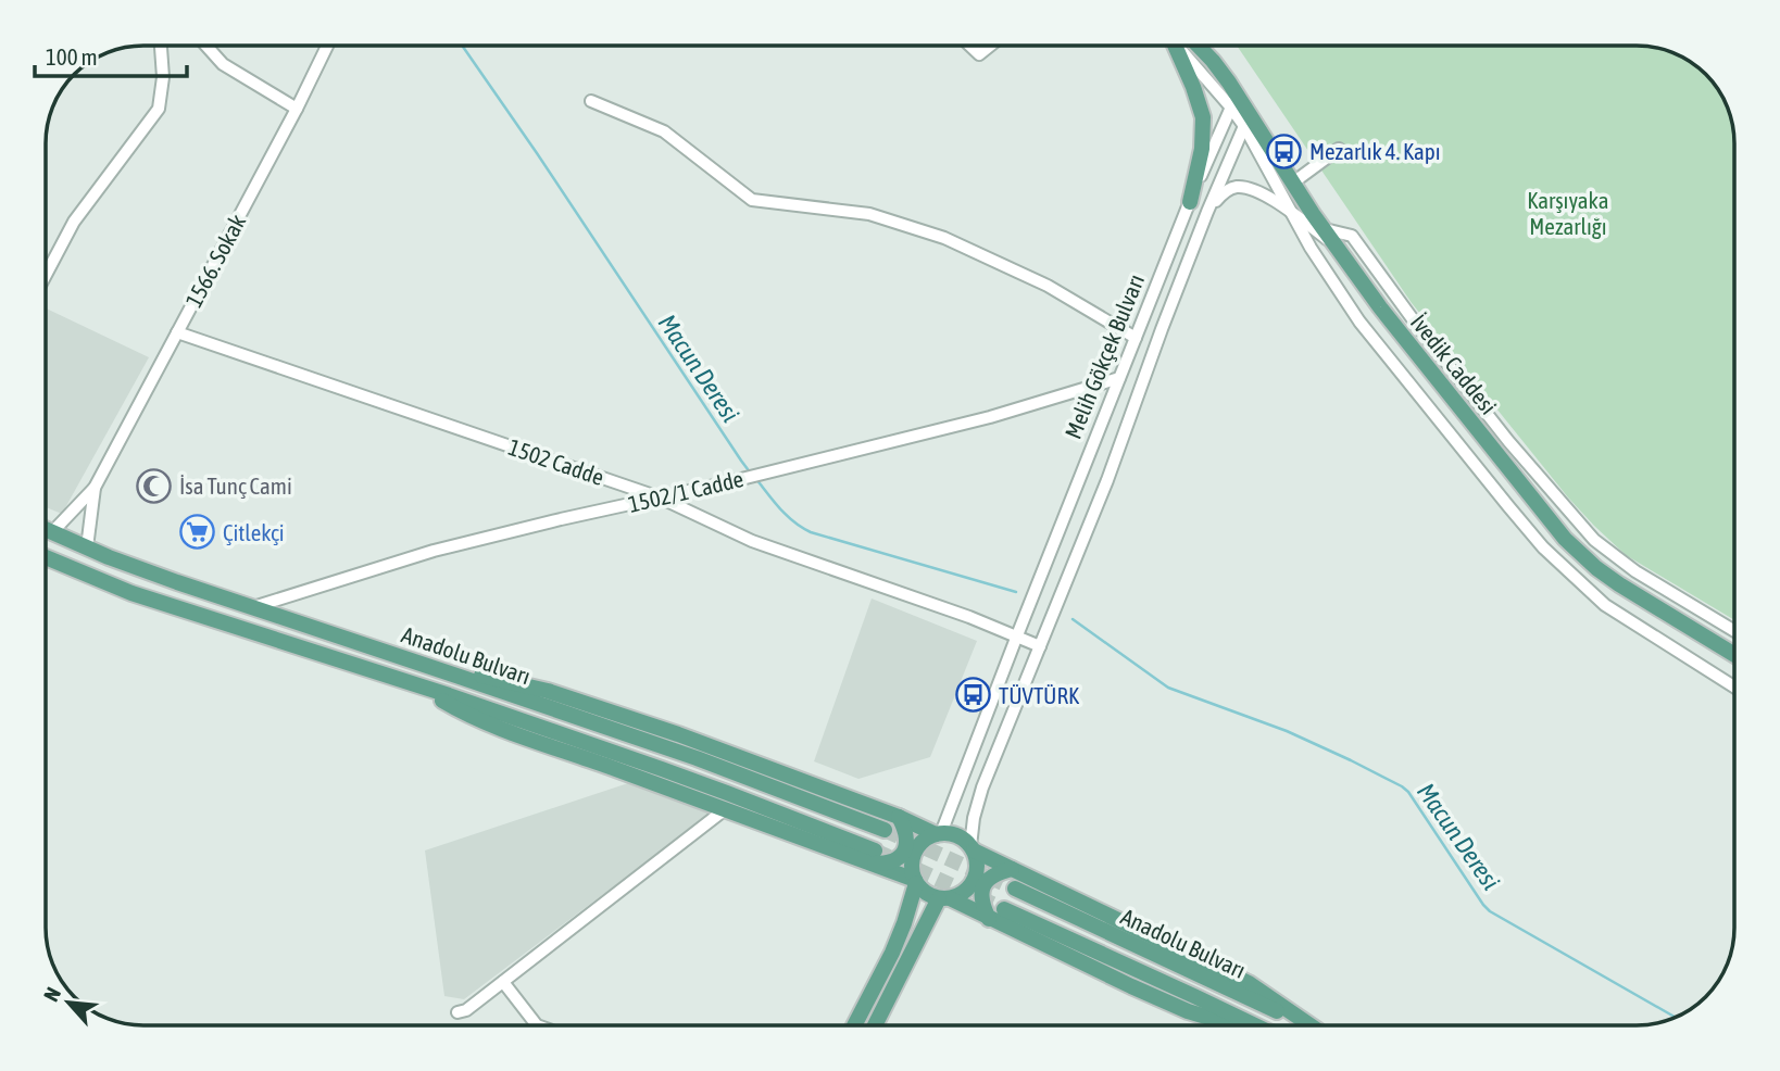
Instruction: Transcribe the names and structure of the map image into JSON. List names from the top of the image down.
{
  "streets": {
    "main road": ["İvedik Caddesi", "Anadolu Bulvarı"],
    "street": [
      "1566. Sokak",
      "Melih Gökçek Bulvarı",
      "1502 Cadde",
      "1502/1 Cadde"
    ]
  },
  "crossings": [
    ["1566. Sokak", "1502 Cadde"],
    ["Melih Gökçek Bulvarı", "İvedik Caddesi"],
    ["Melih Gökçek Bulvarı", "1502 Cadde"],
    ["Melih Gökçek Bulvarı", "1502/1 Cadde"],
    ["1502 Cadde", "1502/1 Cadde"],
    ["1502/1 Cadde", "Anadolu Bulvarı"]
  ],
  "water": ["Macun Deresi"],
  "parks": ["Karşıyaka Mezarlığı"],
  "places": {
    "bus stop": ["Mezarlık 4. Kapı", "TÜVTÜRK"],
    "mosque": ["İsa Tunç Cami"],
    "supermarket": ["Çitlekçi"]
  },
  "scale_bar": "100 m",
  "north": "top left"
}
